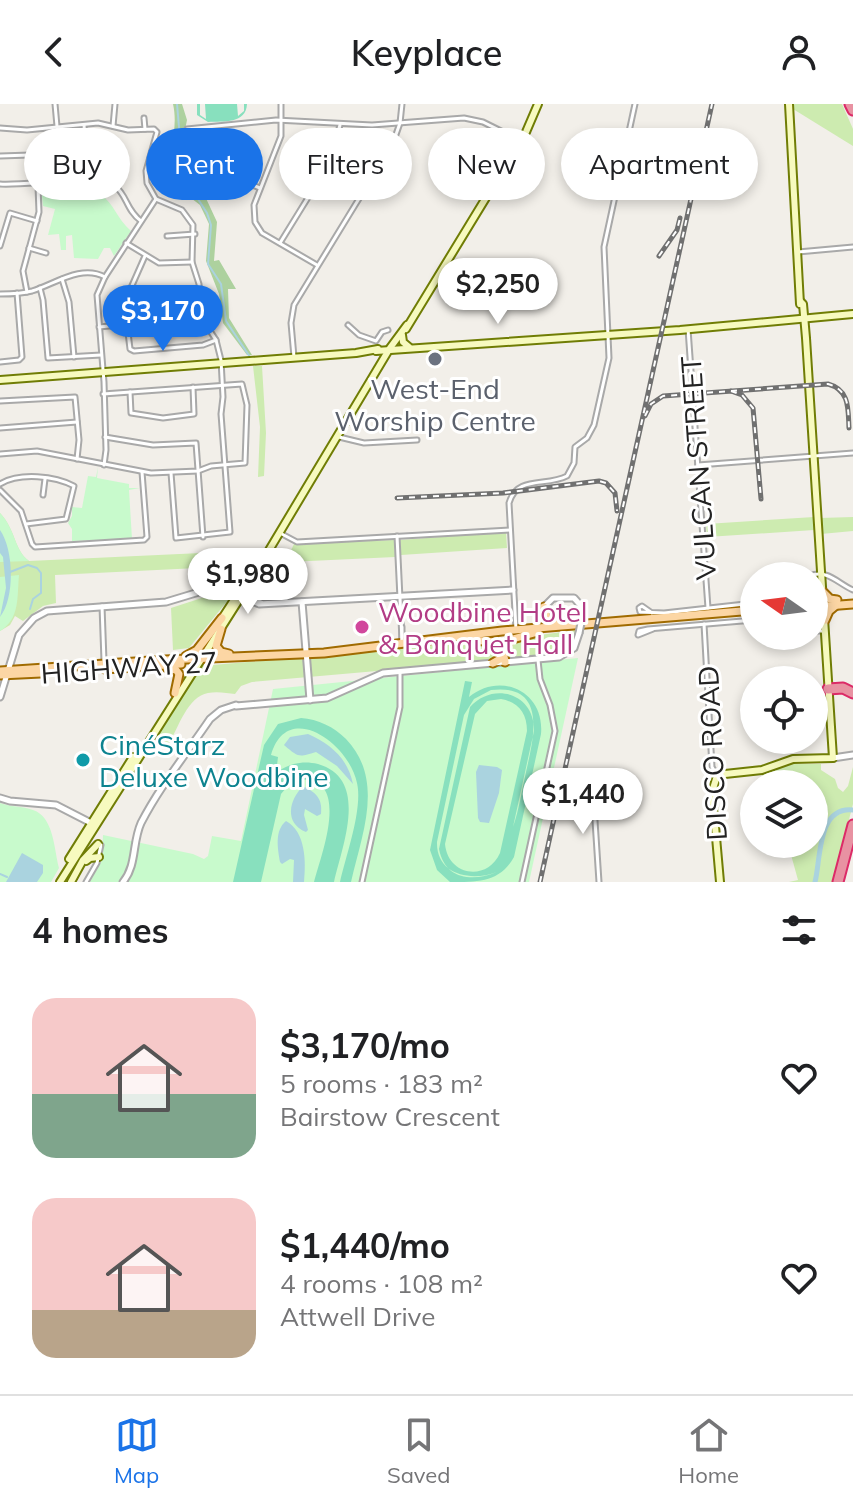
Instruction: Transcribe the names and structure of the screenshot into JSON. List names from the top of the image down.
{
  "streets": {
    "main road": ["HIGHWAY 27", "DISCO ROAD"],
    "street": ["VULCAN STREET"]
  },
  "places": ["West-End Worship Centre", "Woodbine Hotel & Banquet Hall", "CinéStarz Deluxe Woodbine"],
  "north": "left",
  "page": {
    "header": "Keyplace",
    "chip": [
      "Buy",
      "Rent",
      "Filters",
      "New",
      "Apartment"
    ],
    "price": [
      "$2,250",
      "$3,170",
      "$1,980",
      "$1,440"
    ],
    "heading": "4 homes",
    "list": [
      {
        "name": "$3,170/mo",
        "note": "5 rooms · 183 m² · Bairstow Crescent"
      },
      {
        "name": "$1,440/mo",
        "note": "4 rooms · 108 m² · Attwell Drive"
      }
    ],
    "tabs": ["Map", "Saved", "Home"]
  }
}
